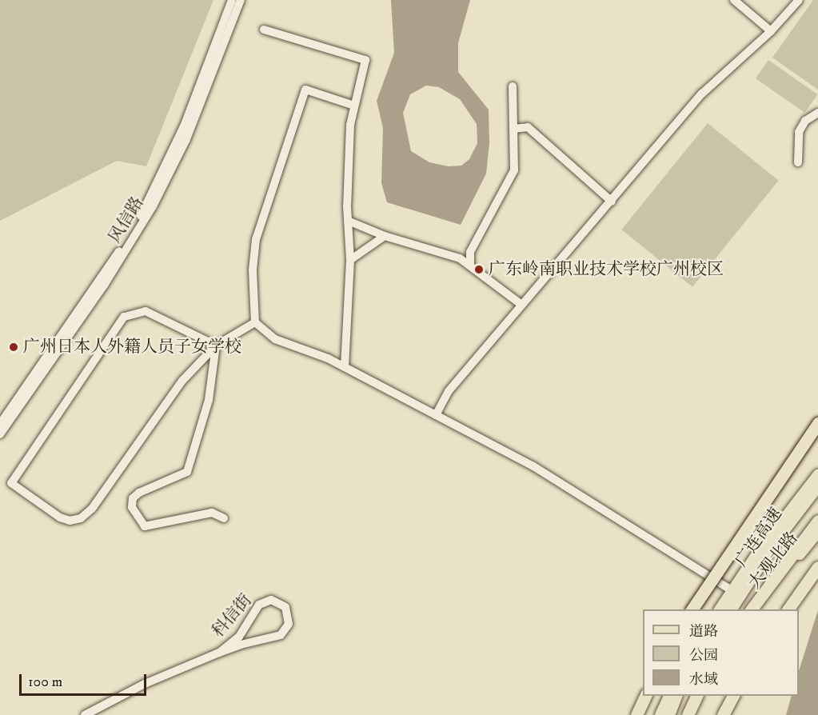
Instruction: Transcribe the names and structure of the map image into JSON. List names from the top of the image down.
{
  "streets": {
    "highway": ["广连高速"],
    "main road": ["大观北路"],
    "street": ["风信路", "科信街"]
  },
  "places": ["广东岭南职业技术学校广州校区", "广州日本人外籍人员子女学校"],
  "legend": ["道路", "公园", "水域"],
  "scale_bar": "100 m"
}
